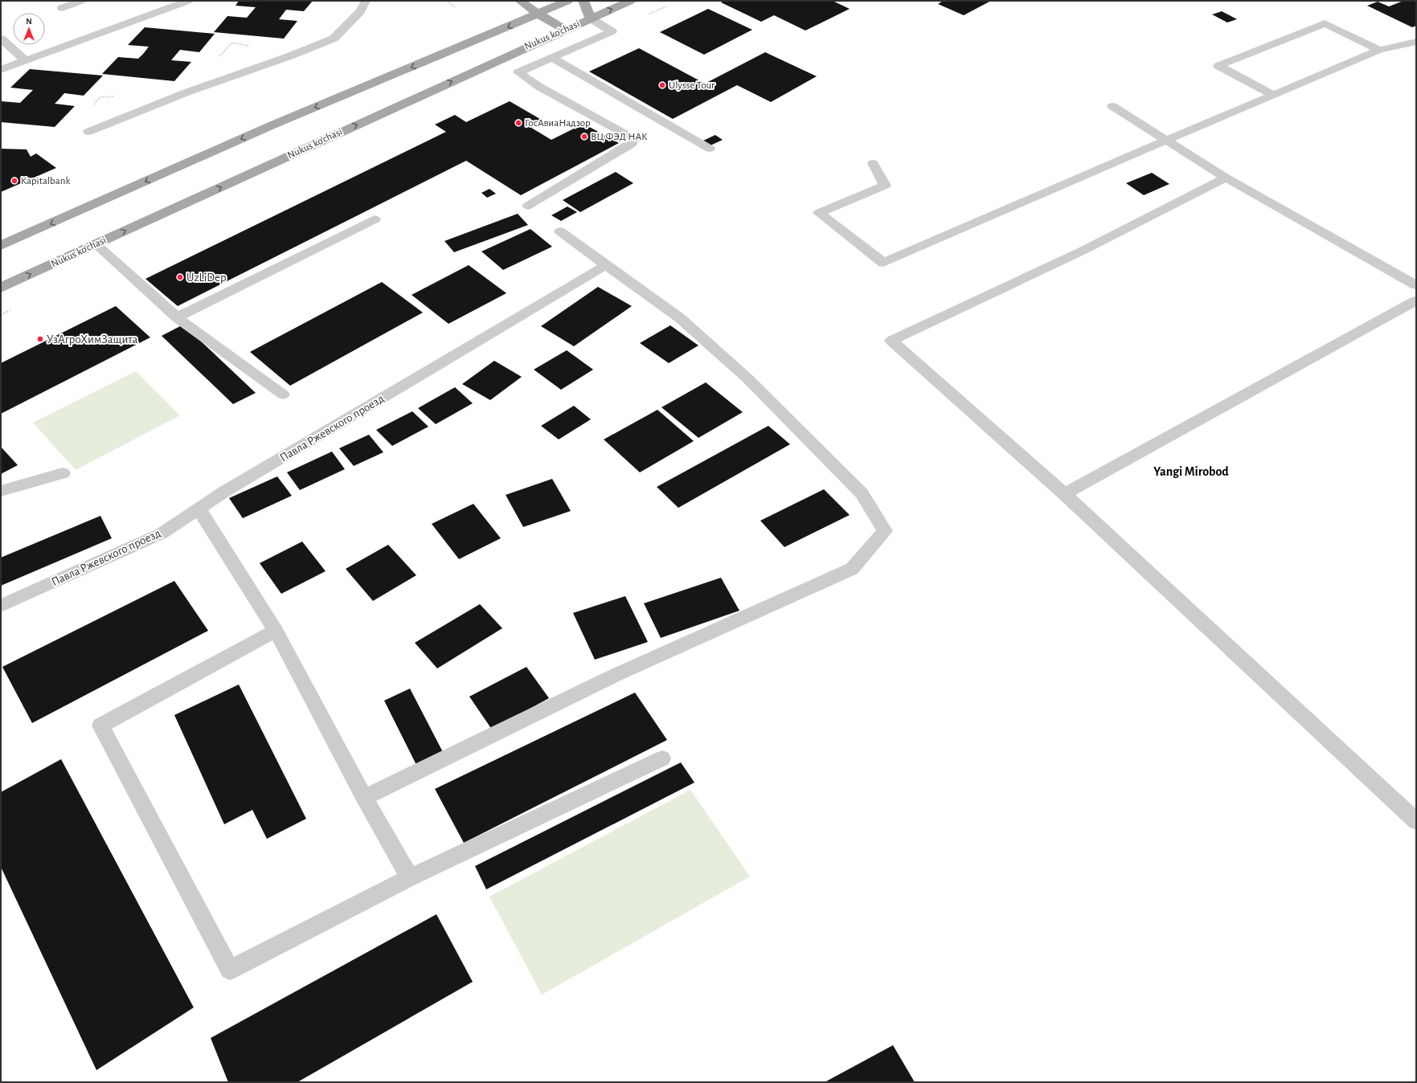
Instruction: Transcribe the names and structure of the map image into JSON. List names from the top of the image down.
{
  "streets": {
    "main road": ["Nukus ko'chasi"],
    "lane": ["Павла Ржевского проезд"]
  },
  "districts": ["Yangi Mirobod"],
  "places": [
    "Ulysse Tour",
    "ГосАвиаНадзор",
    "ВЦ ФЭД НАК",
    "Kapitalbank",
    "UzLiDep",
    "УзАгроХимЗащита"
  ],
  "north": "top"
}
